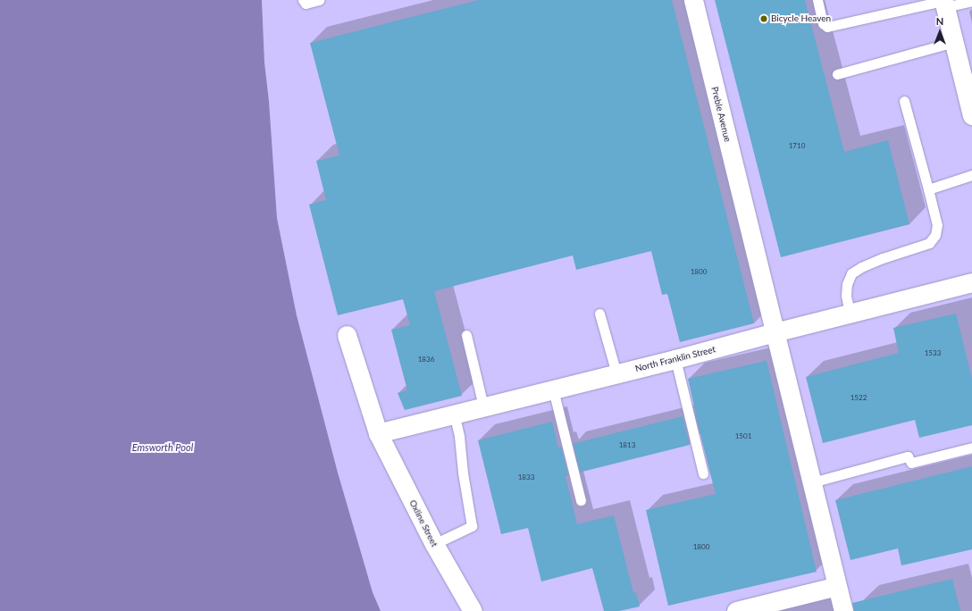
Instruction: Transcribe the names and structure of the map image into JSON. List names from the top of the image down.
{
  "streets": {
    "street": ["Preble Avenue", "North Franklin Street", "Oxline Street"]
  },
  "crossings": [
    ["Preble Avenue", "North Franklin Street"],
    ["North Franklin Street", "Oxline Street"]
  ],
  "water": ["Emsworth Pool"],
  "places": ["Bicycle Heaven"],
  "house_numbers": [
    "1710",
    "1800",
    "1533",
    "1836",
    "1522",
    "1501",
    "1813",
    "1833",
    "1800"
  ],
  "north": "top"
}
